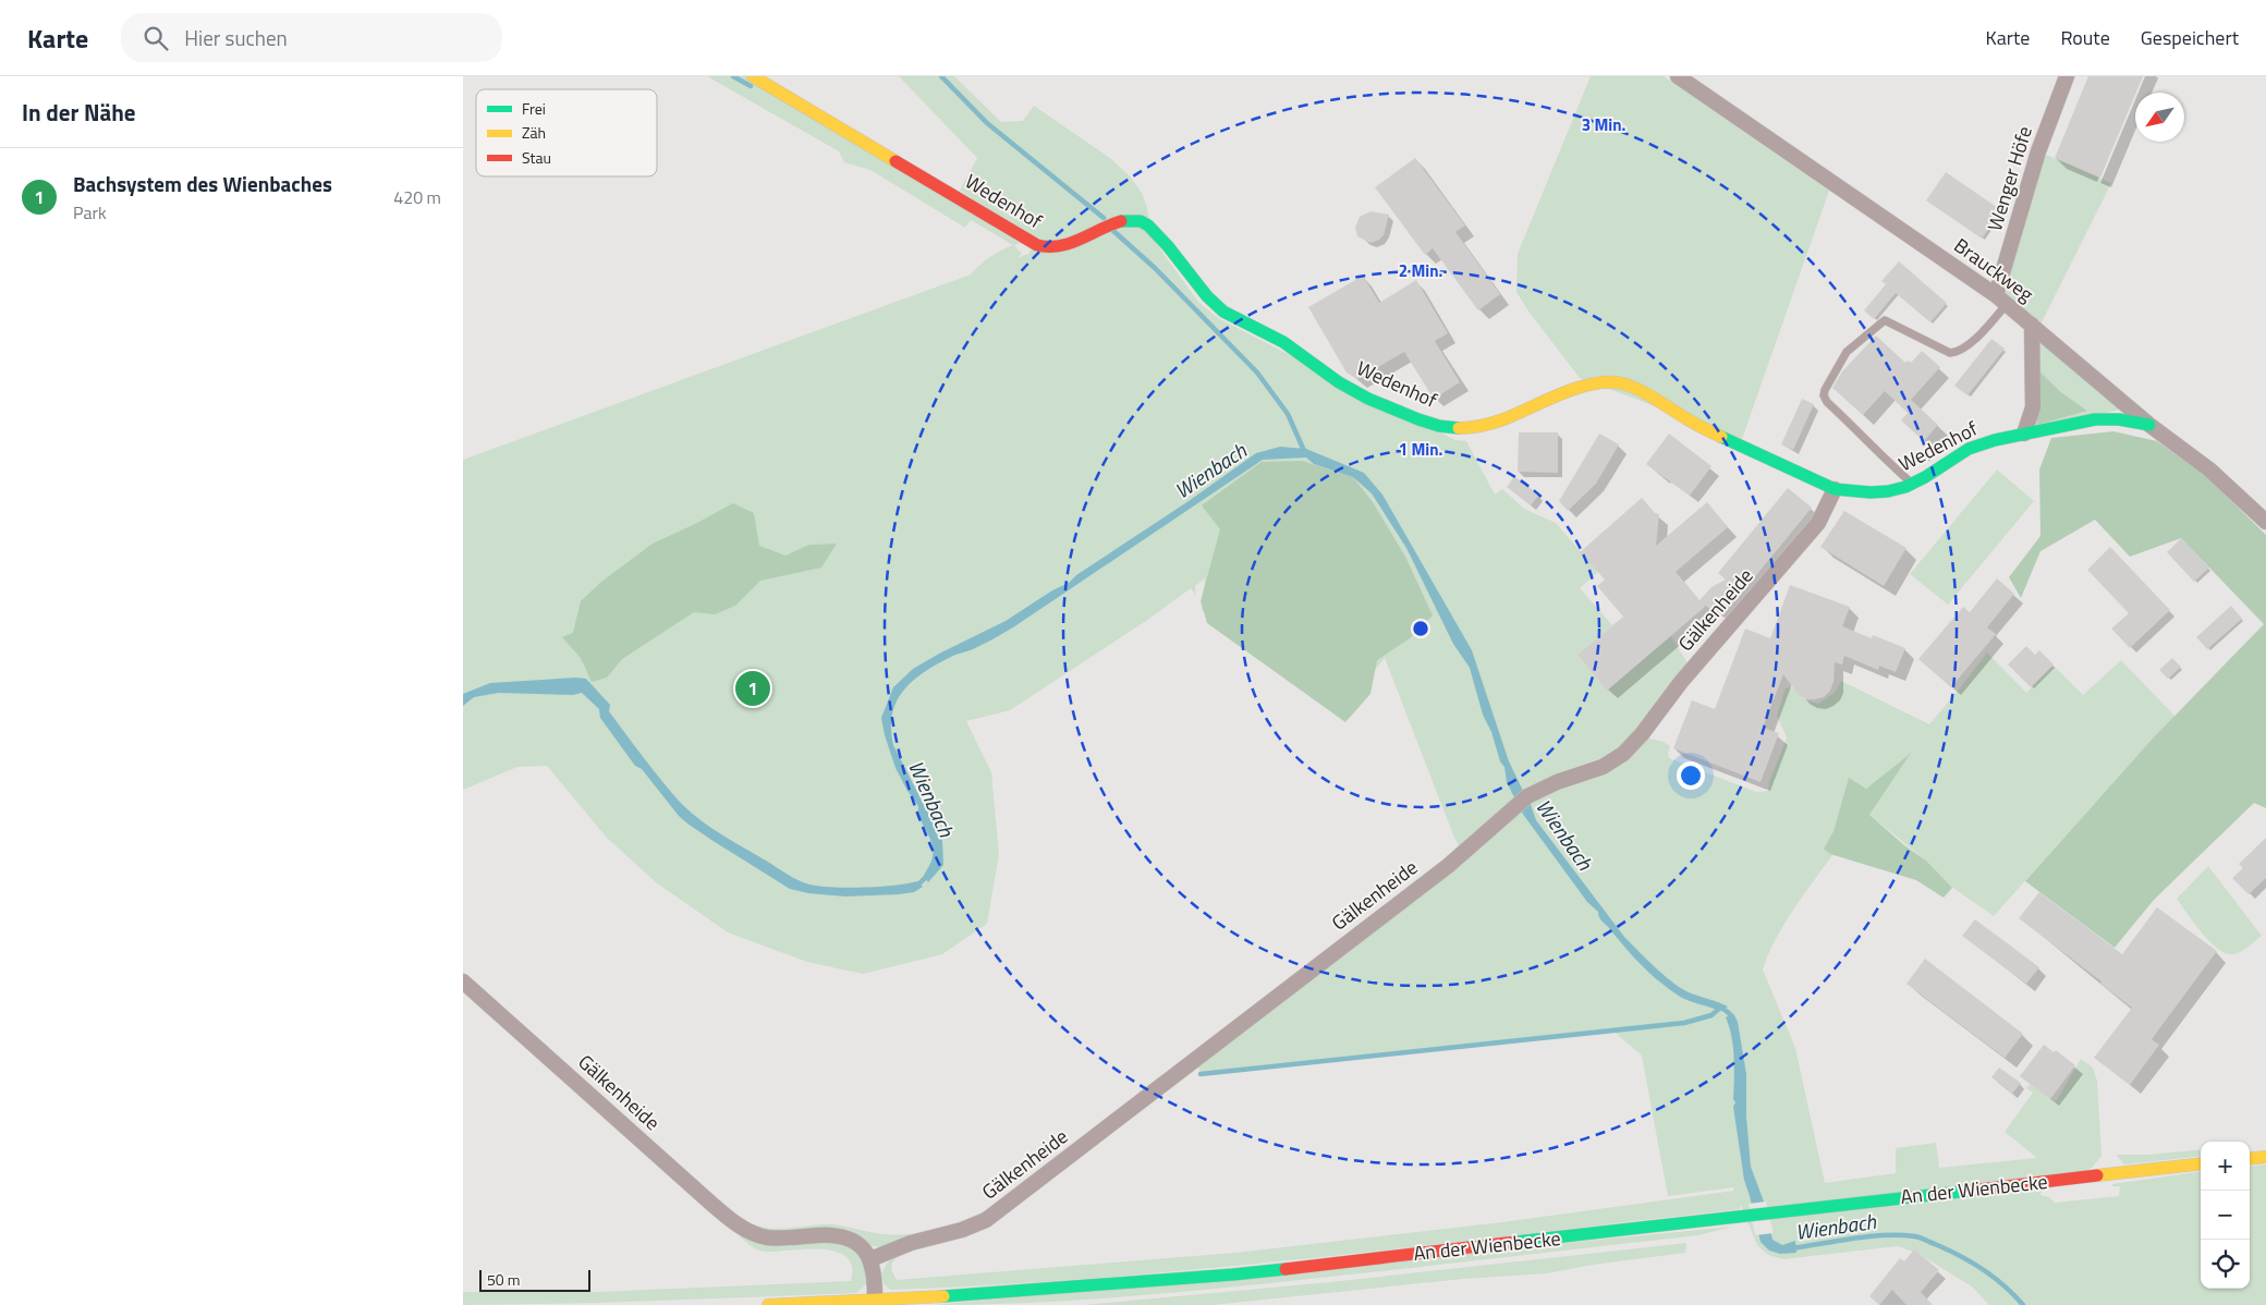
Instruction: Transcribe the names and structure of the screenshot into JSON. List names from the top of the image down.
{
  "streets": {
    "street": [
      "Wenger Höfe",
      "Wedenhof",
      "Brauckweg",
      "Gälkenheide",
      "An der Wienbecke"
    ]
  },
  "crossings": [
    ["Wenger Höfe", "Brauckweg"],
    ["Wedenhof", "Brauckweg"],
    ["Wedenhof", "Gälkenheide"]
  ],
  "water": ["Wienbach"],
  "legend": ["Frei", "Zäh", "Stau"],
  "scale_bar": "50 m",
  "north": "bottom left",
  "page": {
    "header": "Karte",
    "search": "Hier suchen",
    "nav": ["Karte", "Route", "Gespeichert"],
    "heading": "In der Nähe",
    "list": [
      {
        "mark": "1",
        "name": "Bachsystem des Wienbaches",
        "note": "Park",
        "value": "420 m"
      }
    ],
    "pins": "1",
    "map_buttons": ["+", "−"],
    "scale": "50 m"
  },
  "rings": ["3 Min.", "2 Min.", "1 Min."]
}
